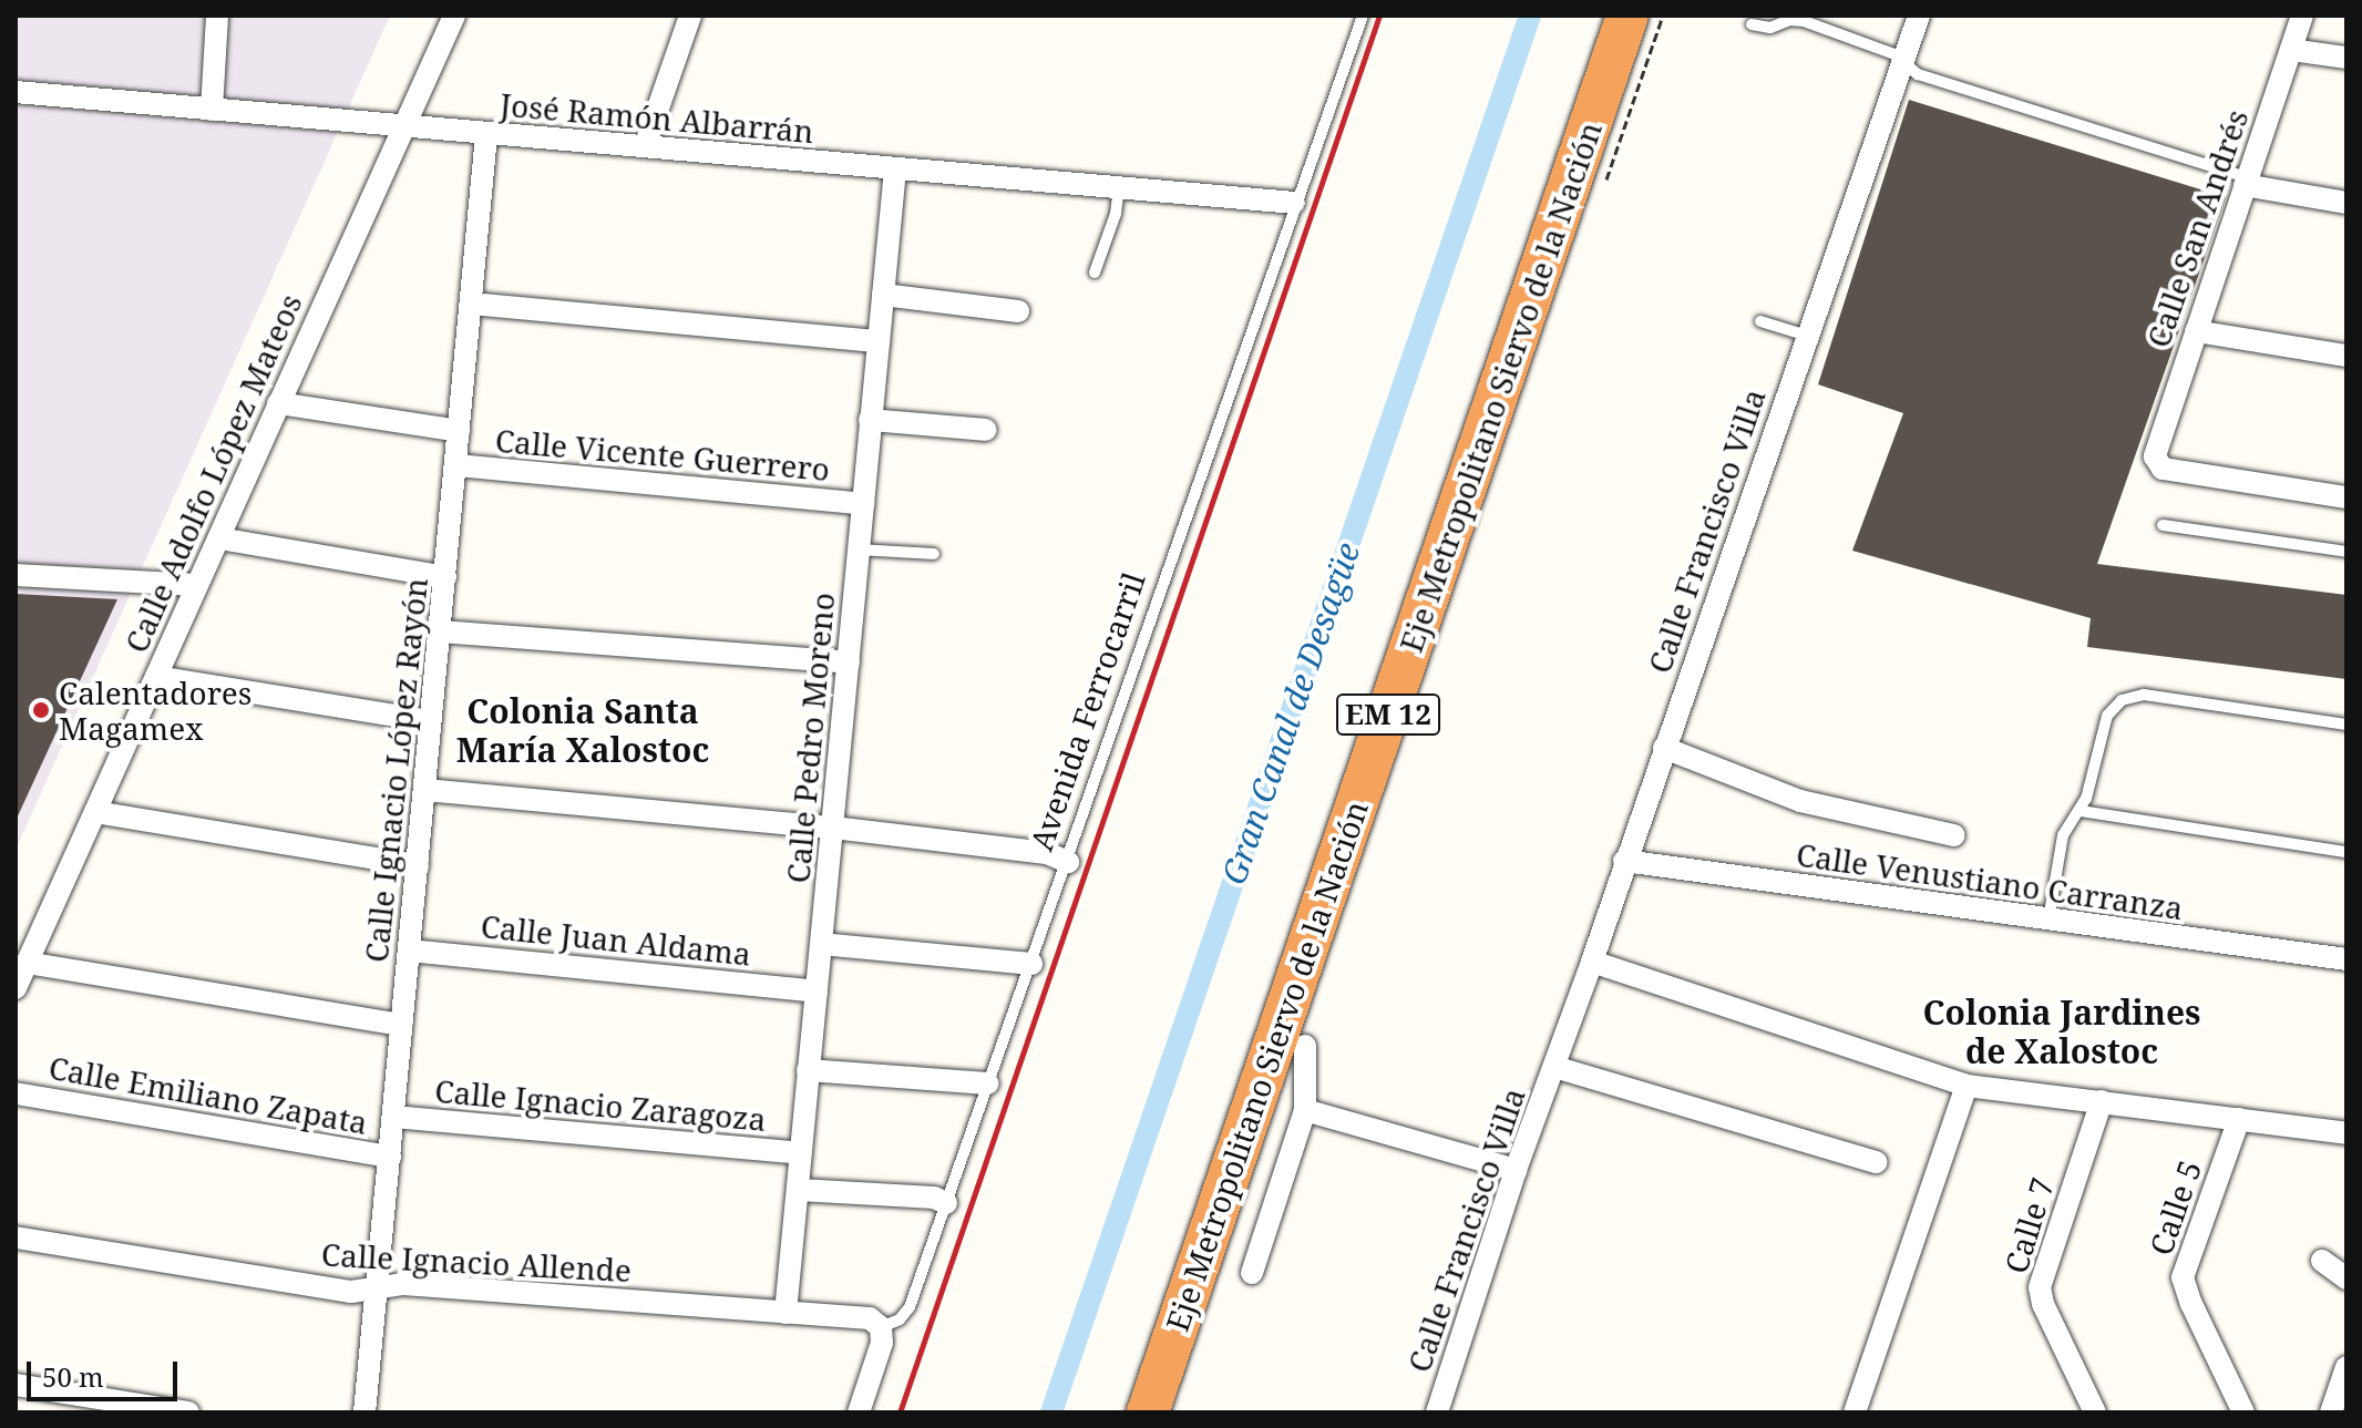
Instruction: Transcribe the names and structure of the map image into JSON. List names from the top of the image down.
{
  "streets": {
    "highway": ["Eje Metropolitano Siervo de la Nación", "EM 12"],
    "street": [
      "José Ramón Albarrán",
      "Calle San Andrés",
      "Calle Vicente Guerrero",
      "Calle Adolfo López Mateos",
      "Calle Francisco Villa",
      "Calle Pedro Moreno",
      "Calle Ignacio López Rayón",
      "Calle Venustiano Carranza",
      "Calle Juan Aldama",
      "Calle Emiliano Zapata",
      "Calle Ignacio Zaragoza",
      "Calle 5",
      "Calle 7",
      "Calle Ignacio Allende"
    ],
    "lane": ["Avenida Ferrocarril"]
  },
  "crossings": [
    ["José Ramón Albarrán", "Calle Adolfo López Mateos"],
    ["José Ramón Albarrán", "Avenida Ferrocarril"],
    ["José Ramón Albarrán", "Calle Pedro Moreno"],
    ["José Ramón Albarrán", "Calle Ignacio López Rayón"],
    ["Calle Vicente Guerrero", "Calle Pedro Moreno"],
    ["Calle Vicente Guerrero", "Calle Ignacio López Rayón"],
    ["Calle Francisco Villa", "Calle Venustiano Carranza"],
    ["Avenida Ferrocarril", "Calle Ignacio Allende"],
    ["Calle Pedro Moreno", "Calle Juan Aldama"],
    ["Calle Pedro Moreno", "Calle Ignacio Zaragoza"],
    ["Calle Pedro Moreno", "Calle Ignacio Allende"],
    ["Calle Ignacio López Rayón", "Calle Juan Aldama"],
    ["Calle Ignacio López Rayón", "Calle Emiliano Zapata"],
    ["Calle Ignacio López Rayón", "Calle Ignacio Zaragoza"],
    ["Calle Ignacio López Rayón", "Calle Ignacio Allende"]
  ],
  "districts": ["Colonia Santa María Xalostoc", "Colonia Jardines de Xalostoc"],
  "water": ["Gran Canal de Desagüe"],
  "places": ["Calentadores Magamex"],
  "scale_bar": "50 m"
}
